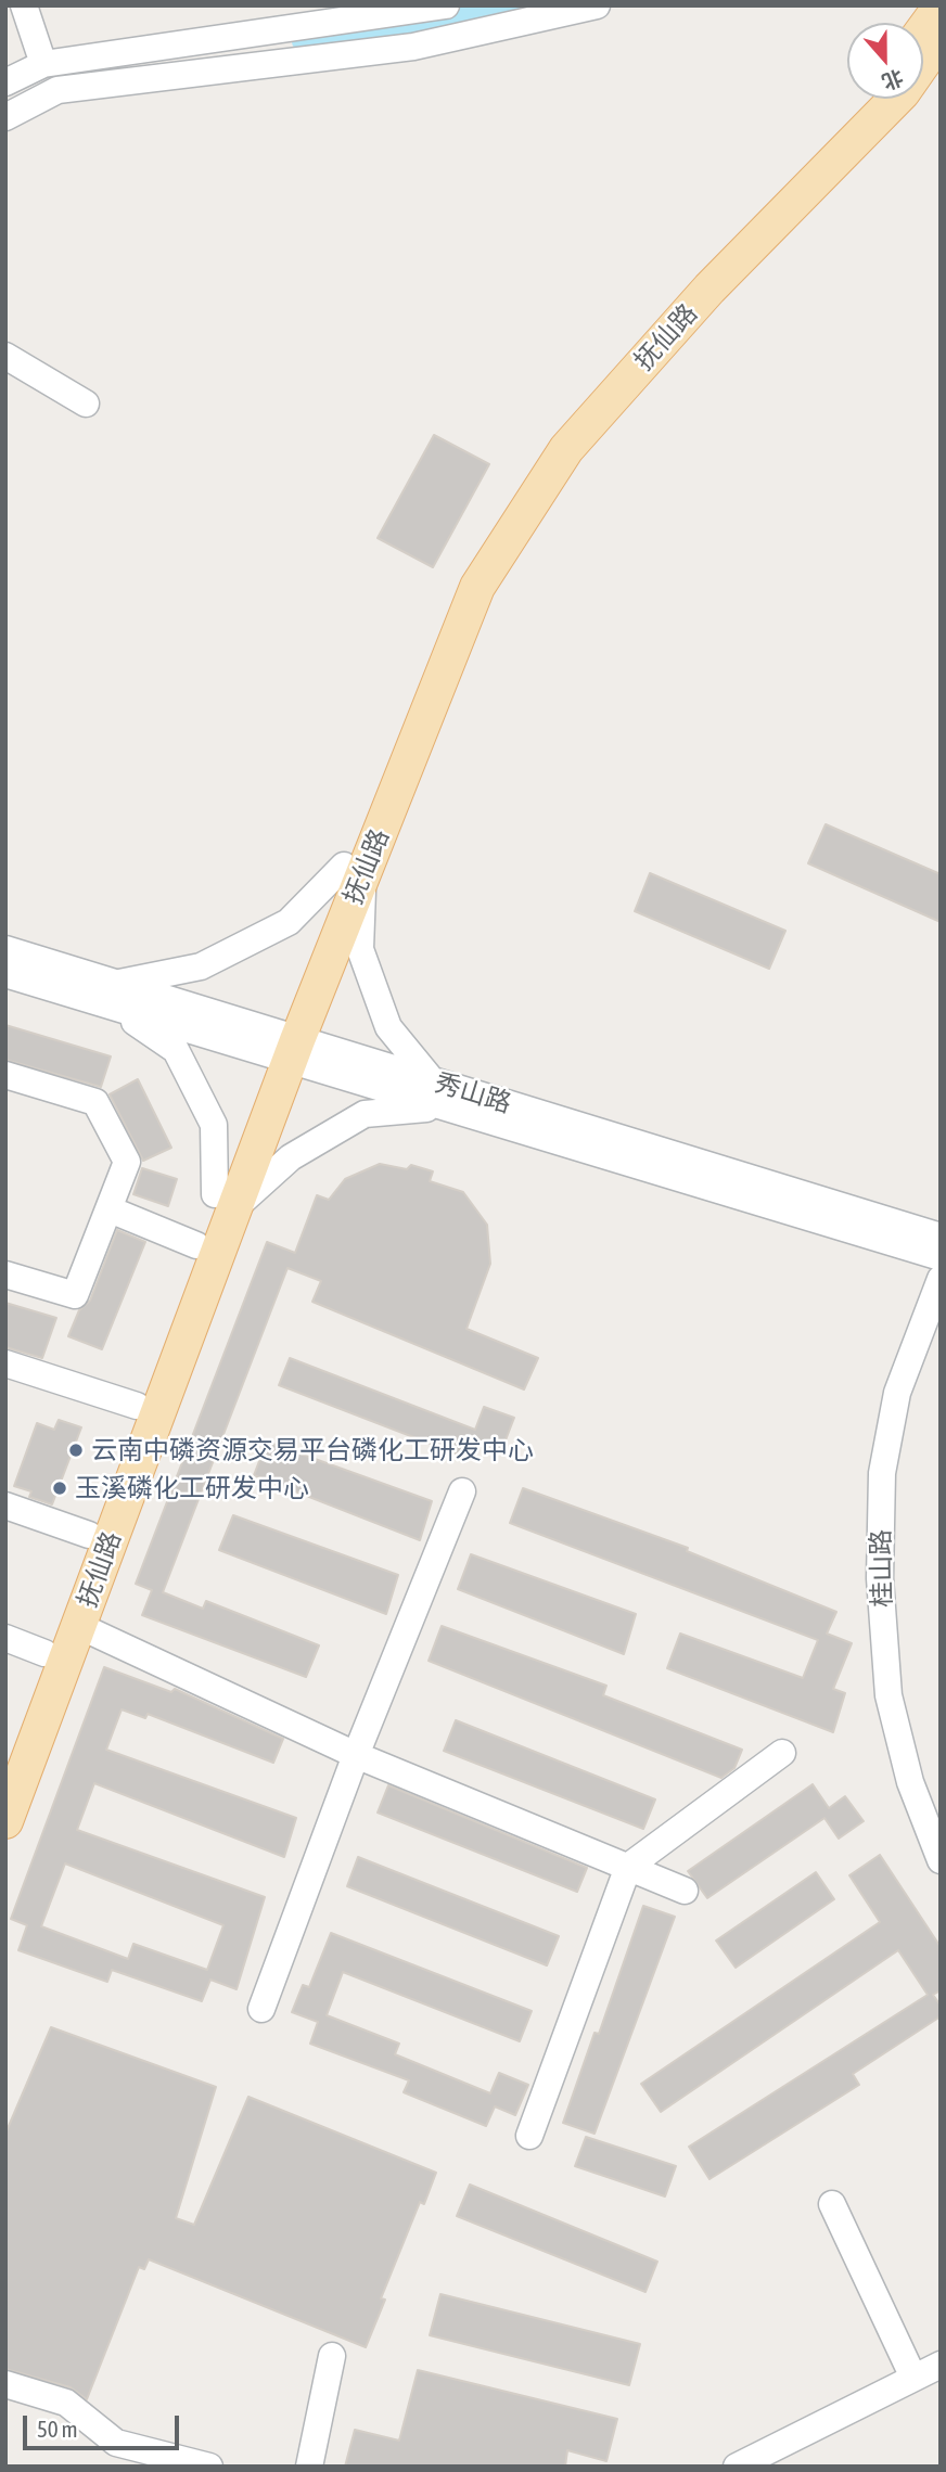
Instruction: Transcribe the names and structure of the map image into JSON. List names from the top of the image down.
{
  "streets": {
    "main road": ["抚仙路"],
    "street": ["秀山路", "桂山路"]
  },
  "crossings": [
    ["抚仙路", "秀山路"]
  ],
  "places": ["云南中磷资源交易平台磷化工研发中心", "玉溪磷化工研发中心"],
  "scale_bar": "50 m",
  "north": "bottom"
}
